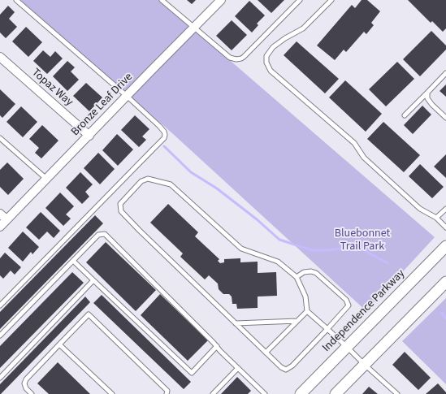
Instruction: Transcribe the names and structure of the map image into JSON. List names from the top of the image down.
{
  "streets": {
    "main road": ["Independence Parkway"],
    "street": ["Topaz Way", "Bronze Leaf Drive"]
  },
  "crossings": [
    ["Topaz Way", "Bronze Leaf Drive"]
  ],
  "parks": ["Bluebonnet Trail Park"]
}
